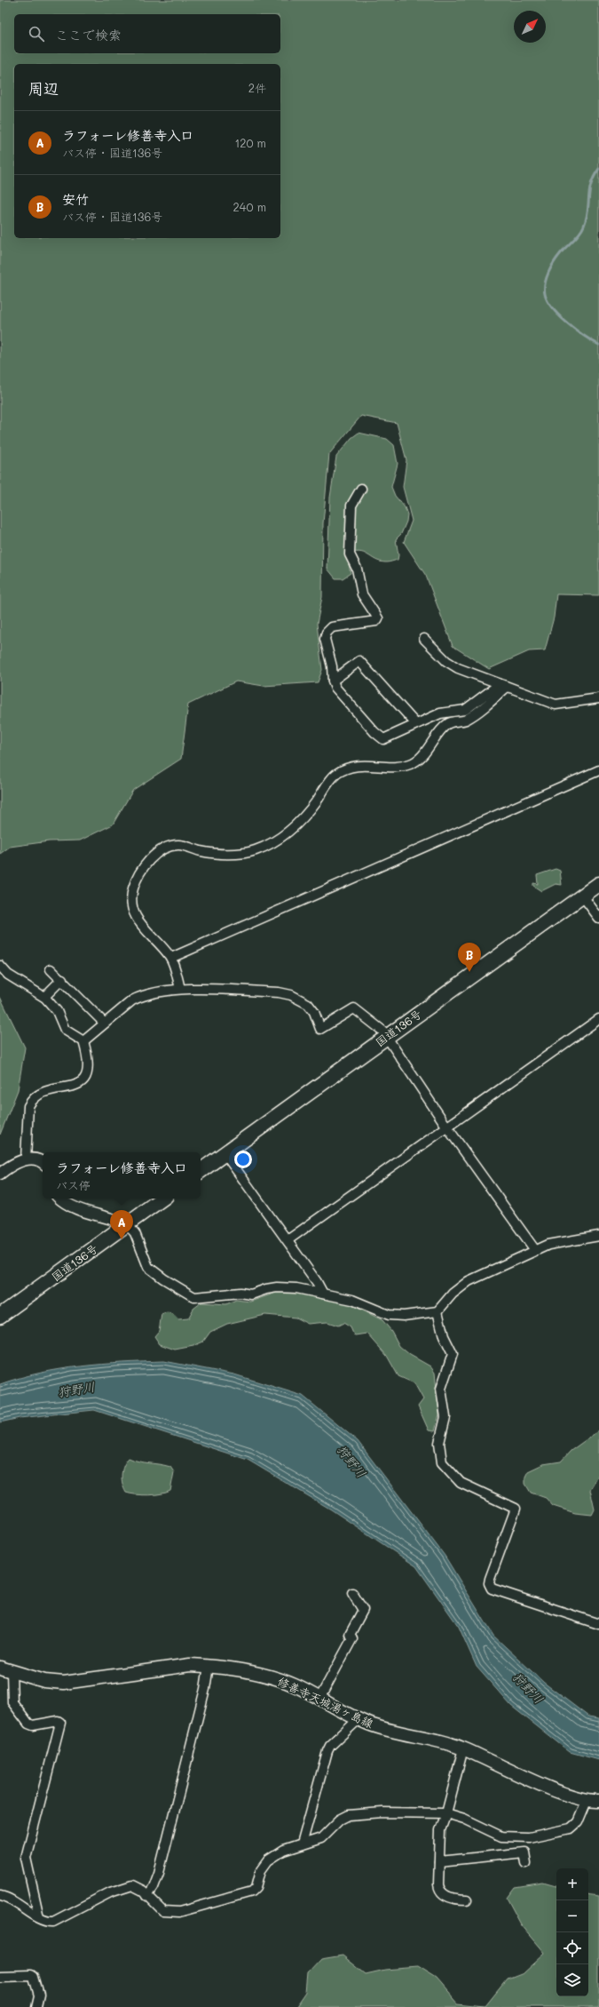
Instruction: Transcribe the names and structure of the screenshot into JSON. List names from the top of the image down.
{
  "streets": {
    "highway": ["国道136号"],
    "main road": ["修善寺天城湯ヶ島線"]
  },
  "water": ["狩野川"],
  "north": "top right",
  "page": {
    "search": "ここで検索",
    "heading": ["周辺", "2件"],
    "list": [
      {
        "mark": "A",
        "name": "ラフォーレ修善寺入口",
        "note": "バス停 · 国道136号",
        "value": "120 m"
      },
      {
        "mark": "B",
        "name": "安竹",
        "note": "バス停 · 国道136号",
        "value": "240 m"
      }
    ],
    "pins": ["B", "A"],
    "popup": ["ラフォーレ修善寺入口", "バス停"],
    "map_buttons": ["+", "−"]
  }
}
